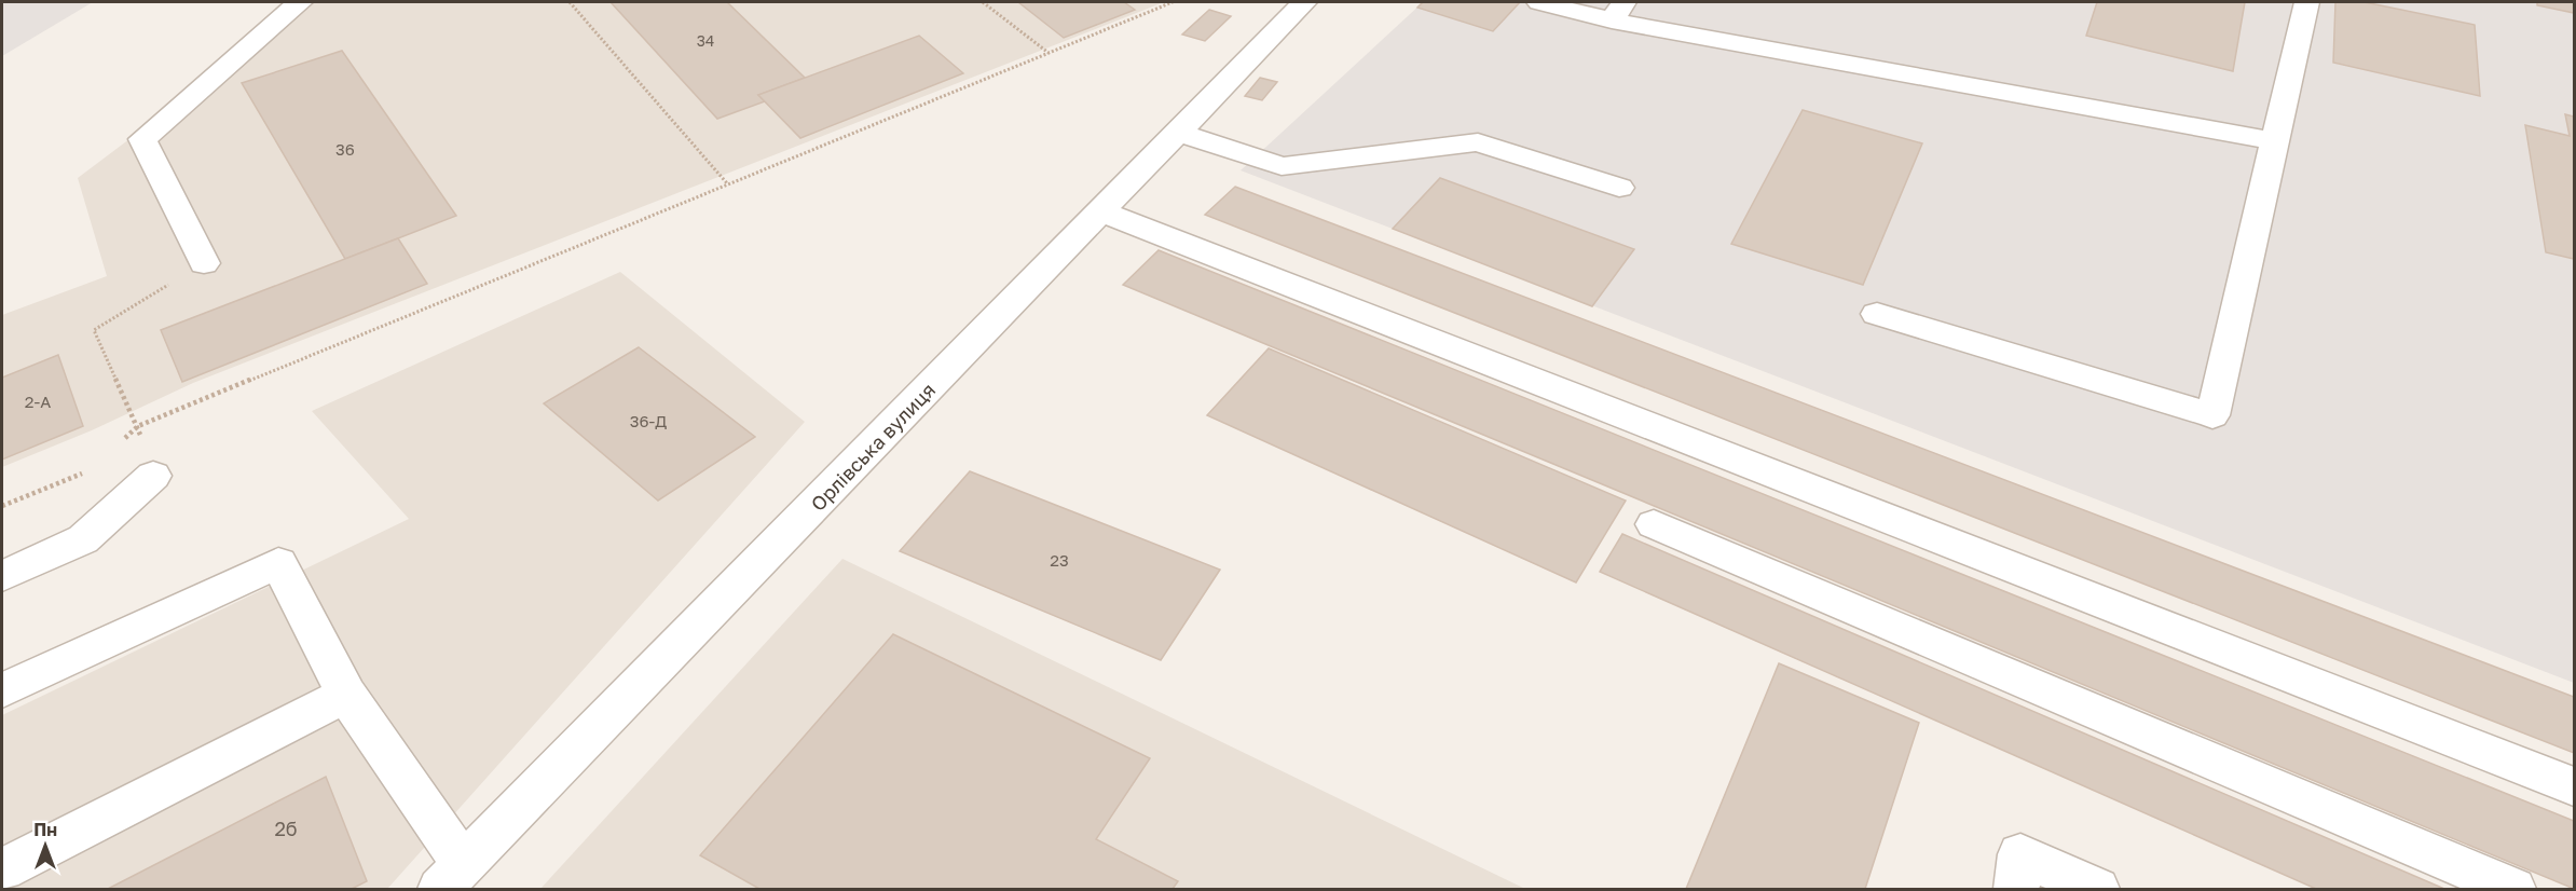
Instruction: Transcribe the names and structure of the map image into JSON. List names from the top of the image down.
{
  "streets": {
    "street": ["Орлівська вулиця"]
  },
  "house_numbers": [
    "34",
    "36",
    "2-А",
    "36-Д",
    "23",
    "2б"
  ],
  "north": "top"
}
